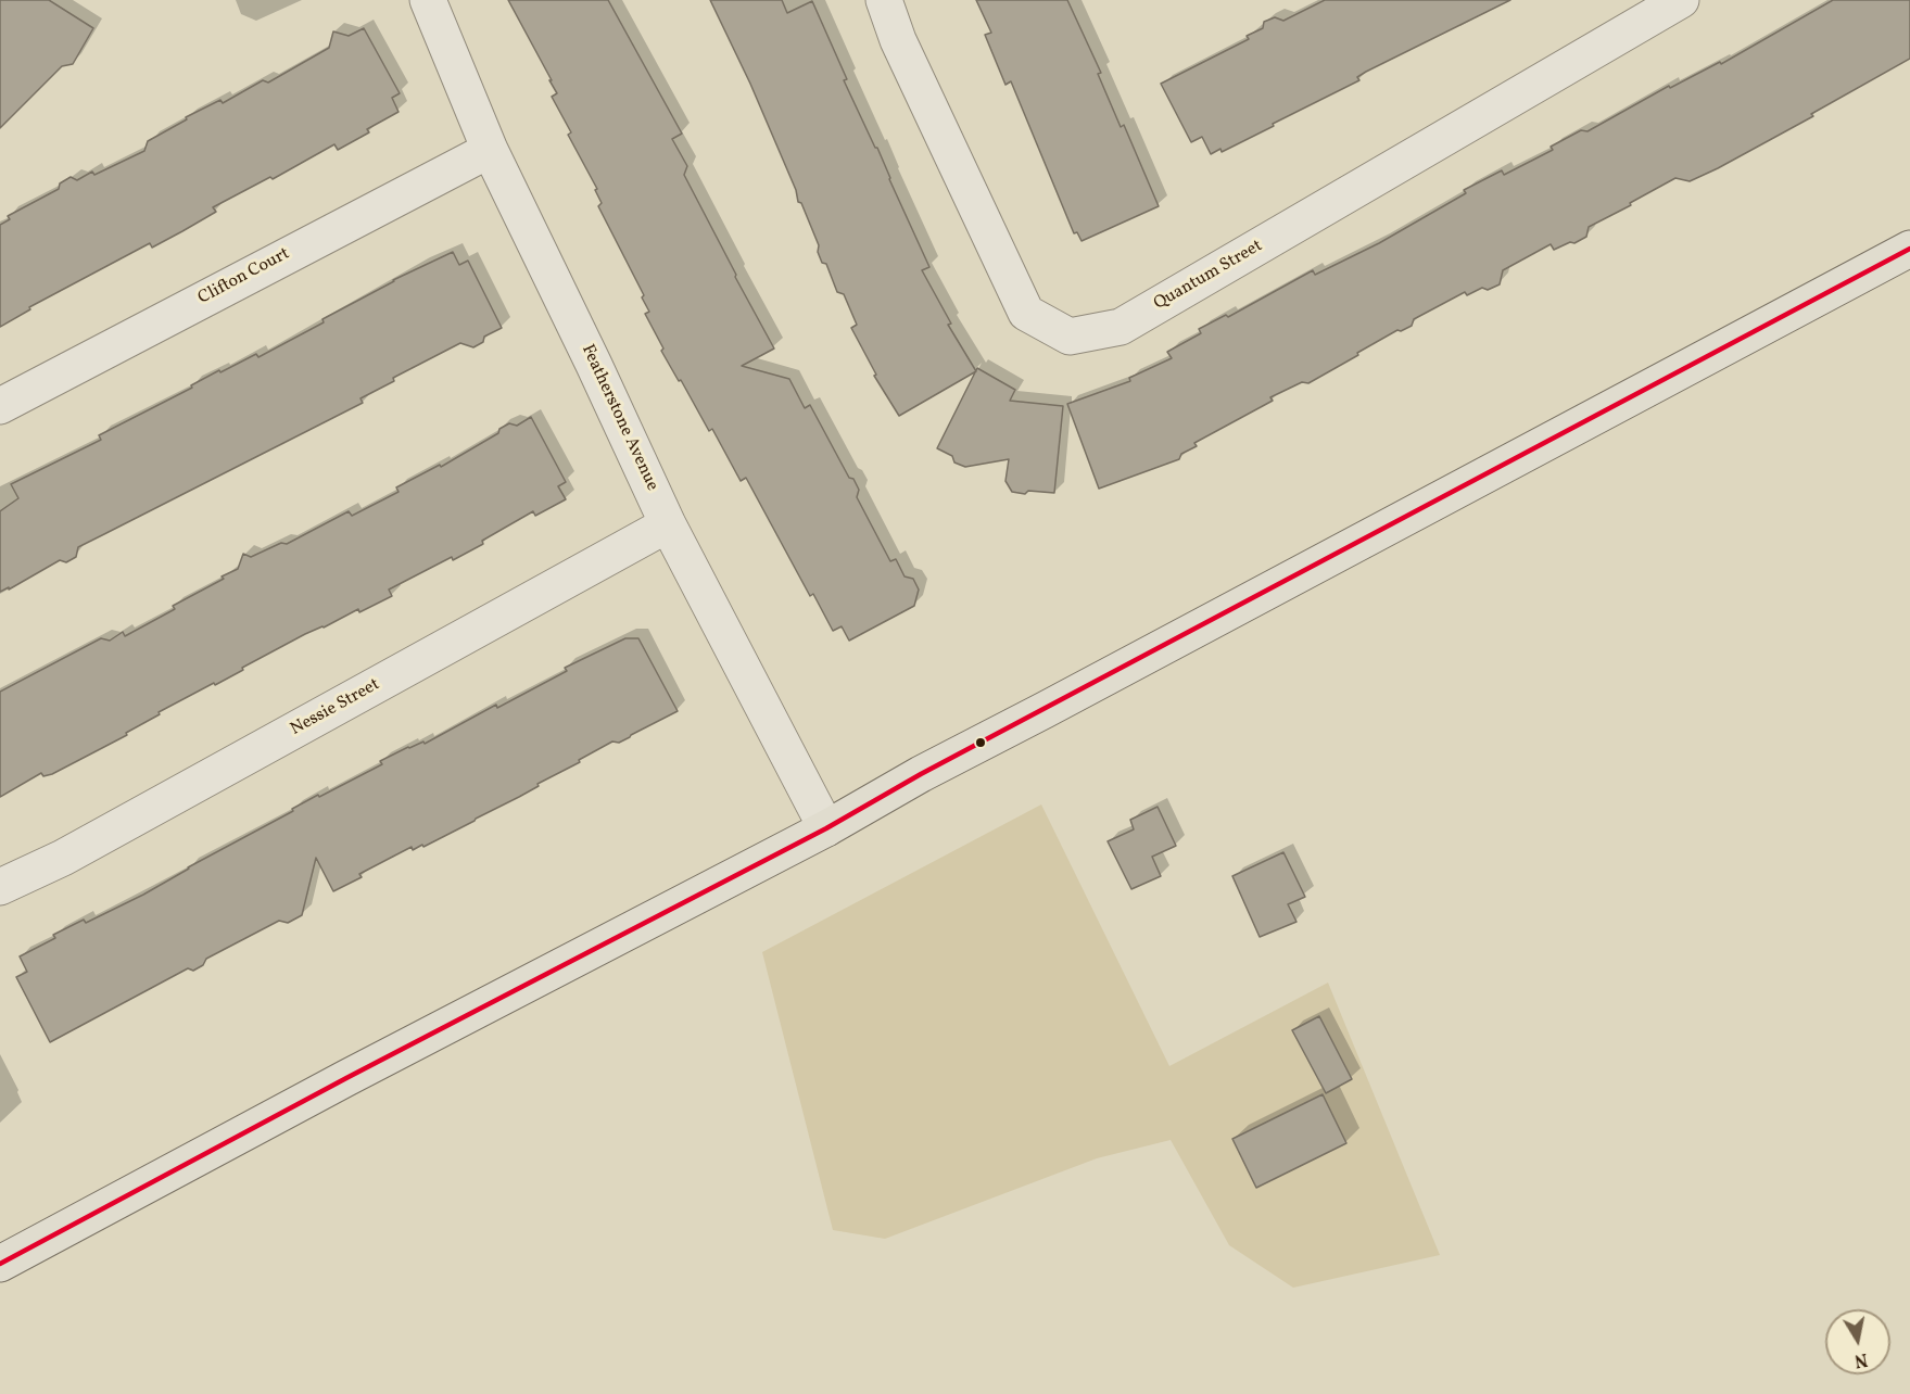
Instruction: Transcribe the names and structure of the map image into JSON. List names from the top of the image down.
{
  "streets": {
    "street": [
      "Quantum Street",
      "Clifton Court",
      "Featherstone Avenue",
      "Nessie Street"
    ]
  },
  "crossings": [
    ["Clifton Court", "Featherstone Avenue"],
    ["Featherstone Avenue", "Nessie Street"]
  ],
  "north": "bottom"
}
